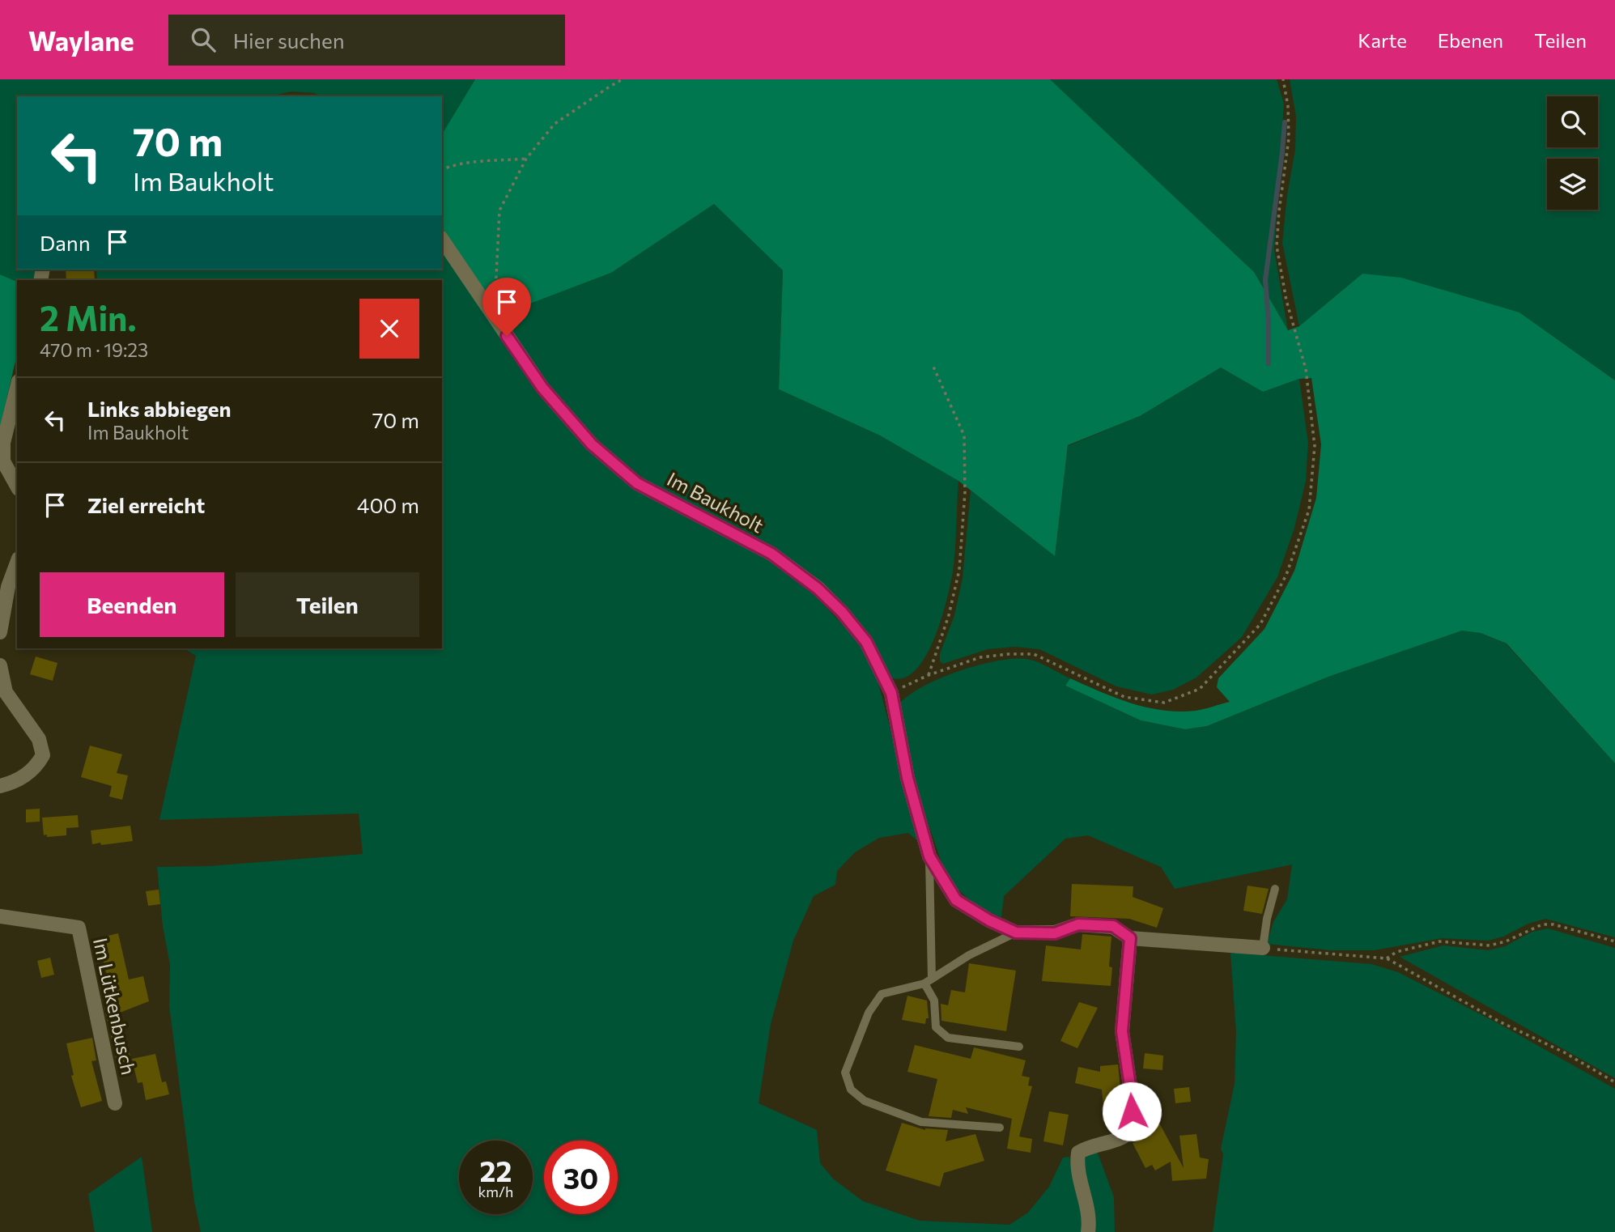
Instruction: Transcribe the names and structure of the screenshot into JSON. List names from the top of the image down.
{
  "streets": {
    "street": ["Im Baukholt", "Im Lütkenbusch"]
  },
  "page": {
    "header": "Waylane",
    "search": "Hier suchen",
    "nav": ["Karte", "Ebenen", "Teilen"],
    "turn": ["70 m", "Im Baukholt"],
    "then": "Dann",
    "heading": ["2 Min.", "470 m · 19:23"],
    "list": [
      {
        "name": "Links abbiegen",
        "note": "Im Baukholt",
        "value": "70 m"
      },
      {
        "name": "Ziel erreicht",
        "value": "400 m"
      }
    ],
    "buttons": ["Beenden", "Teilen"],
    "speed": "22 km/h",
    "limit": "30"
  }
}
